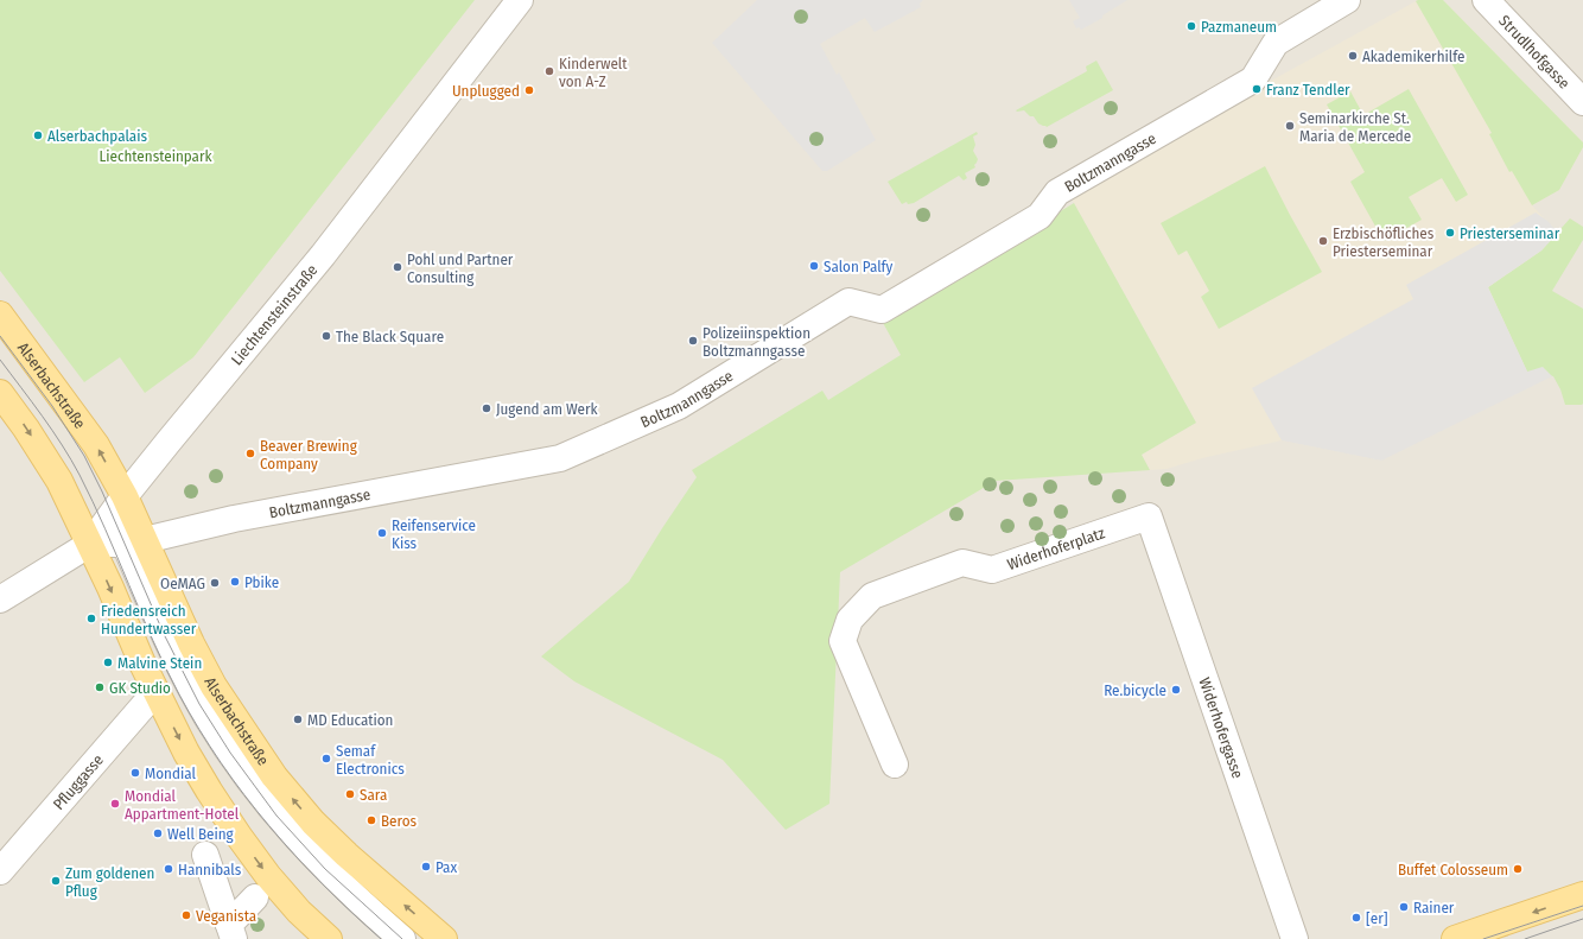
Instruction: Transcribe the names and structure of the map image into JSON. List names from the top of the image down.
{
  "streets": {
    "main road": ["Alserbachstraße"],
    "street": [
      "Strudlhofgasse",
      "Boltzmanngasse",
      "Liechtensteinstraße",
      "Widerhoferplatz",
      "Widerhofergasse",
      "Pfluggasse"
    ]
  },
  "crossings": [
    ["Boltzmanngasse", "Liechtensteinstraße"],
    ["Boltzmanngasse", "Alserbachstraße"],
    ["Liechtensteinstraße", "Alserbachstraße"],
    ["Widerhoferplatz", "Widerhofergasse"]
  ],
  "parks": ["Liechtensteinpark"],
  "places": [
    "Pazmaneum",
    "Akademikerhilfe",
    "Kinderwelt von A-Z",
    "Franz Tendler",
    "Unplugged",
    "Seminarkirche St. Maria de Mercede",
    "Alserbachpalais",
    "Priesterseminar",
    "Erzbischöfliches Priesterseminar",
    "Salon Palfy",
    "Pohl und Partner Consulting",
    "The Black Square",
    "Polizeiinspektion Boltzmanngasse",
    "Jugend am Werk",
    "Beaver Brewing Company",
    "Reifenservice Kiss",
    "Pbike",
    "OeMAG",
    "Friedensreich Hundertwasser",
    "Malvine Stein",
    "GK Studio",
    "Re.bicycle",
    "MD Education",
    "Semaf Electronics",
    "Mondial",
    "Sara",
    "Mondial Appartment-Hotel",
    "Beros",
    "Well Being",
    "Pax",
    "Hannibals",
    "Buffet Colosseum",
    "Zum goldenen Pflug",
    "Rainer",
    "Veganista",
    "[er]"
  ]
}
